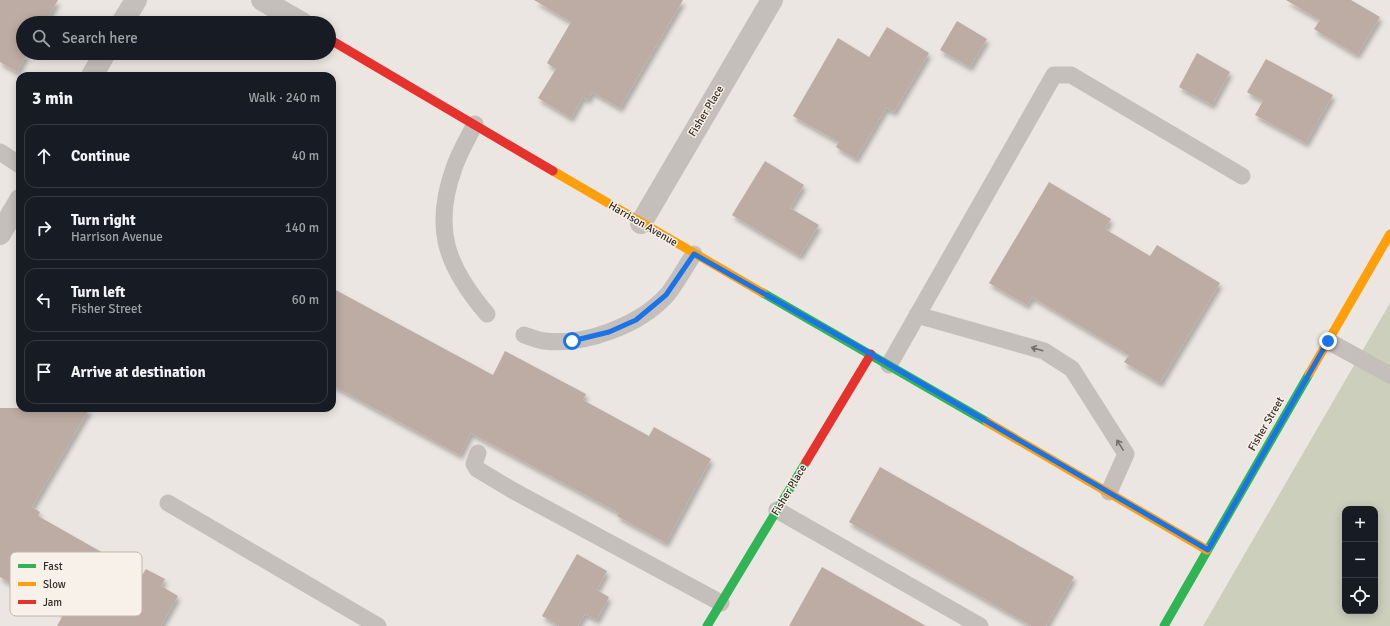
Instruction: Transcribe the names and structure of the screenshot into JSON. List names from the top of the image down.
{
  "streets": {
    "street": ["Fisher Place", "Harrison Avenue", "Fisher Street"]
  },
  "crossings": [
    ["Fisher Place", "Harrison Avenue"],
    ["Harrison Avenue", "Fisher Street"]
  ],
  "legend": ["Fast", "Slow", "Jam"],
  "page": {
    "search": "Search here",
    "heading": ["3 min", "Walk · 240 m"],
    "list": [
      ["Continue", "40 m"],
      ["Turn right", "Harrison Avenue", "140 m"],
      ["Turn left", "Fisher Street", "60 m"],
      "Arrive at destination"
    ],
    "map_buttons": ["+", "−"]
  }
}
